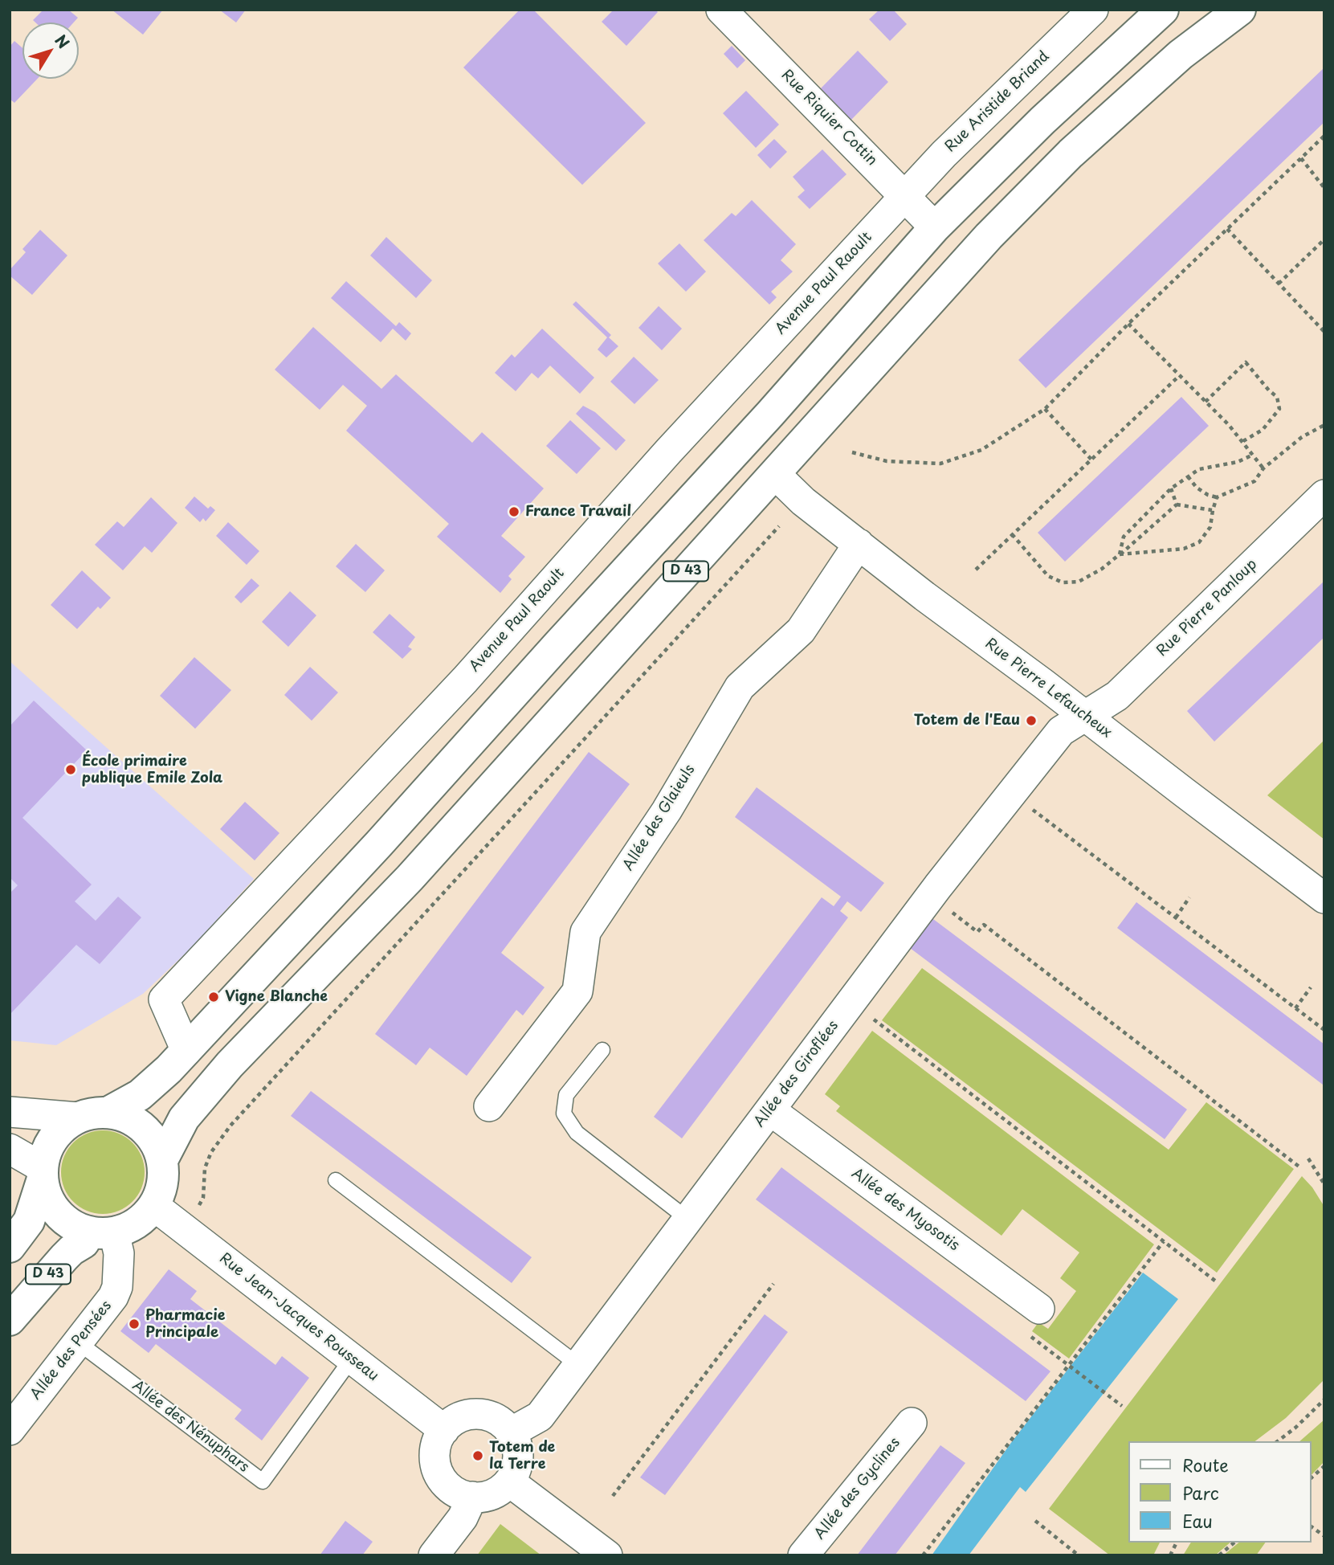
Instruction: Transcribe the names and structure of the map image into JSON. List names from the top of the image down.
{
  "streets": {
    "main road": ["D 43"],
    "street": [
      "Rue Aristide Briand",
      "Rue Riquier Cottin",
      "Avenue Paul Raoult",
      "Rue Pierre Panloup",
      "Rue Pierre Lefaucheux",
      "Allée des Glaieuls",
      "Allée des Giroflées",
      "Allée des Myosotis",
      "Rue Jean-Jacques Rousseau",
      "Allée des Pensées",
      "Allée des Gyclines"
    ],
    "lane": ["Allée des Nénuphars"]
  },
  "crossings": [
    ["Rue Aristide Briand", "Rue Riquier Cottin"],
    ["Rue Aristide Briand", "Avenue Paul Raoult"],
    ["Rue Riquier Cottin", "Avenue Paul Raoult"],
    ["D 43", "Rue Pierre Lefaucheux"],
    ["D 43", "Rue Jean-Jacques Rousseau"],
    ["D 43", "Allée des Pensées"],
    ["Rue Pierre Panloup", "Rue Pierre Lefaucheux"],
    ["Rue Pierre Panloup", "Allée des Giroflées"],
    ["Rue Pierre Lefaucheux", "Allée des Glaieuls"],
    ["Rue Pierre Lefaucheux", "Allée des Giroflées"],
    ["Allée des Giroflées", "Allée des Myosotis"],
    ["Allée des Giroflées", "Rue Jean-Jacques Rousseau"],
    ["Rue Jean-Jacques Rousseau", "Allée des Pensées"],
    ["Rue Jean-Jacques Rousseau", "Allée des Nénuphars"],
    ["Allée des Pensées", "Allée des Nénuphars"]
  ],
  "places": [
    "France Travail",
    "Totem de l'Eau",
    "École primaire publique Emile Zola",
    "Vigne Blanche",
    "Pharmacie Principale",
    "Totem de la Terre"
  ],
  "legend": ["Route", "Parc", "Eau"],
  "north": "top right"
}
